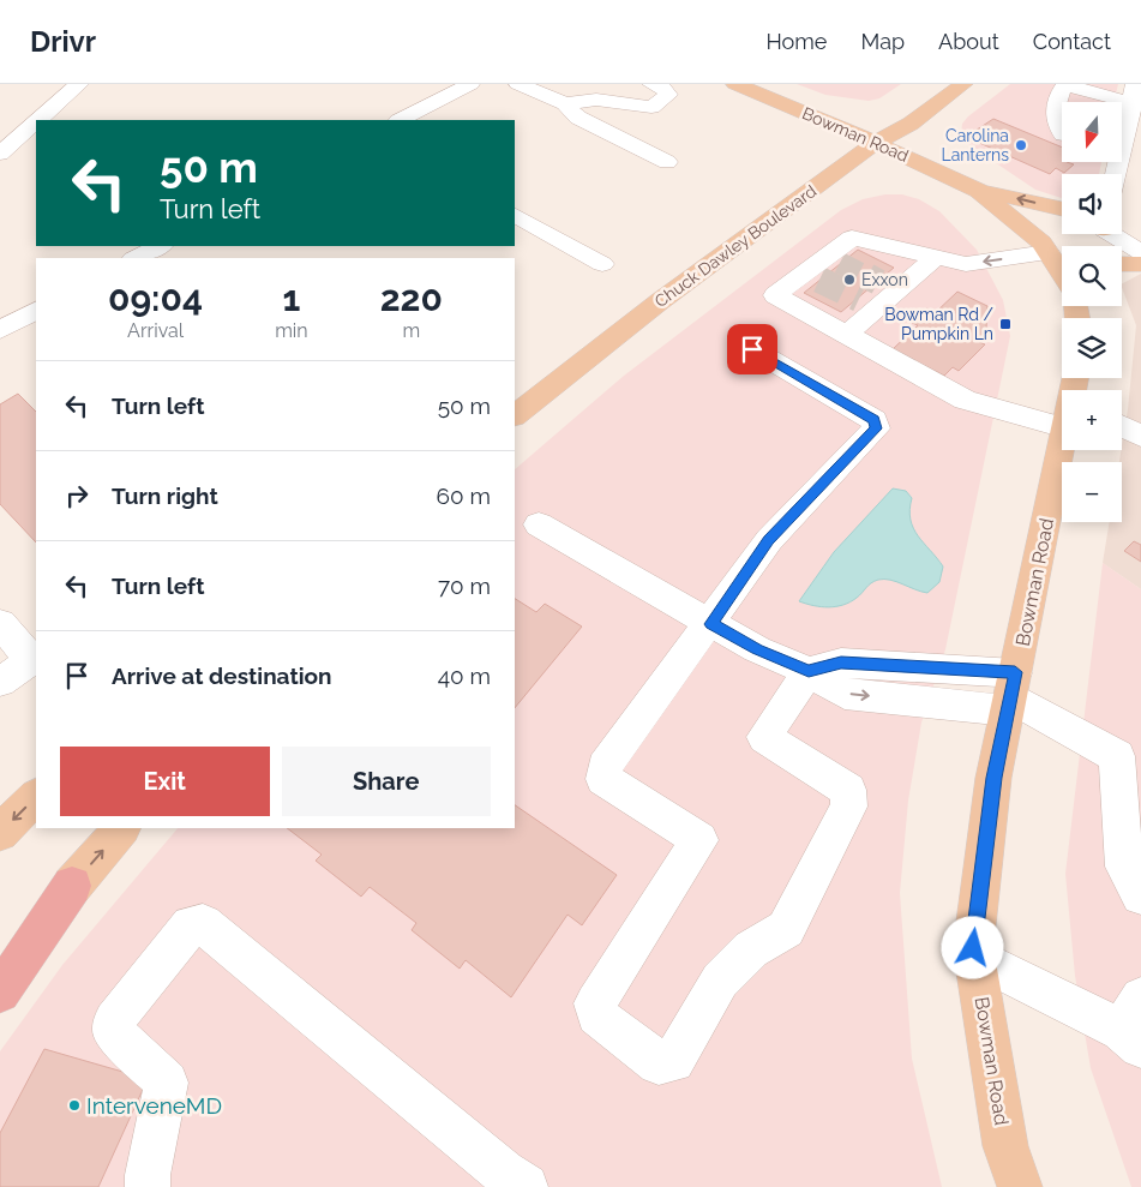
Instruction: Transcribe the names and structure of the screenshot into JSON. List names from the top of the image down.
{
  "streets": {
    "main road": ["Bowman Road", "Chuck Dawley Boulevard"]
  },
  "crossings": [
    ["Bowman Road", "Chuck Dawley Boulevard"]
  ],
  "places": {
    "other": ["Carolina Lanterns", "Exxon", "InterveneMD"],
    "transit": ["Bowman Rd / Pumpkin Ln"]
  },
  "north": "bottom",
  "page": {
    "header": "Drivr",
    "nav": [
      "Home",
      "Map",
      "About",
      "Contact"
    ],
    "map_buttons": ["+", "−"],
    "turn": ["50 m", "Turn left"],
    "eta": [
      "09:04",
      "Arrival",
      "1",
      "min",
      "220",
      "m"
    ],
    "list": [
      {
        "name": "Turn left",
        "value": "50 m"
      },
      {
        "name": "Turn right",
        "value": "60 m"
      },
      {
        "name": "Turn left",
        "value": "70 m"
      },
      {
        "name": "Arrive at destination",
        "value": "40 m"
      }
    ],
    "buttons": ["Exit", "Share"]
  }
}
